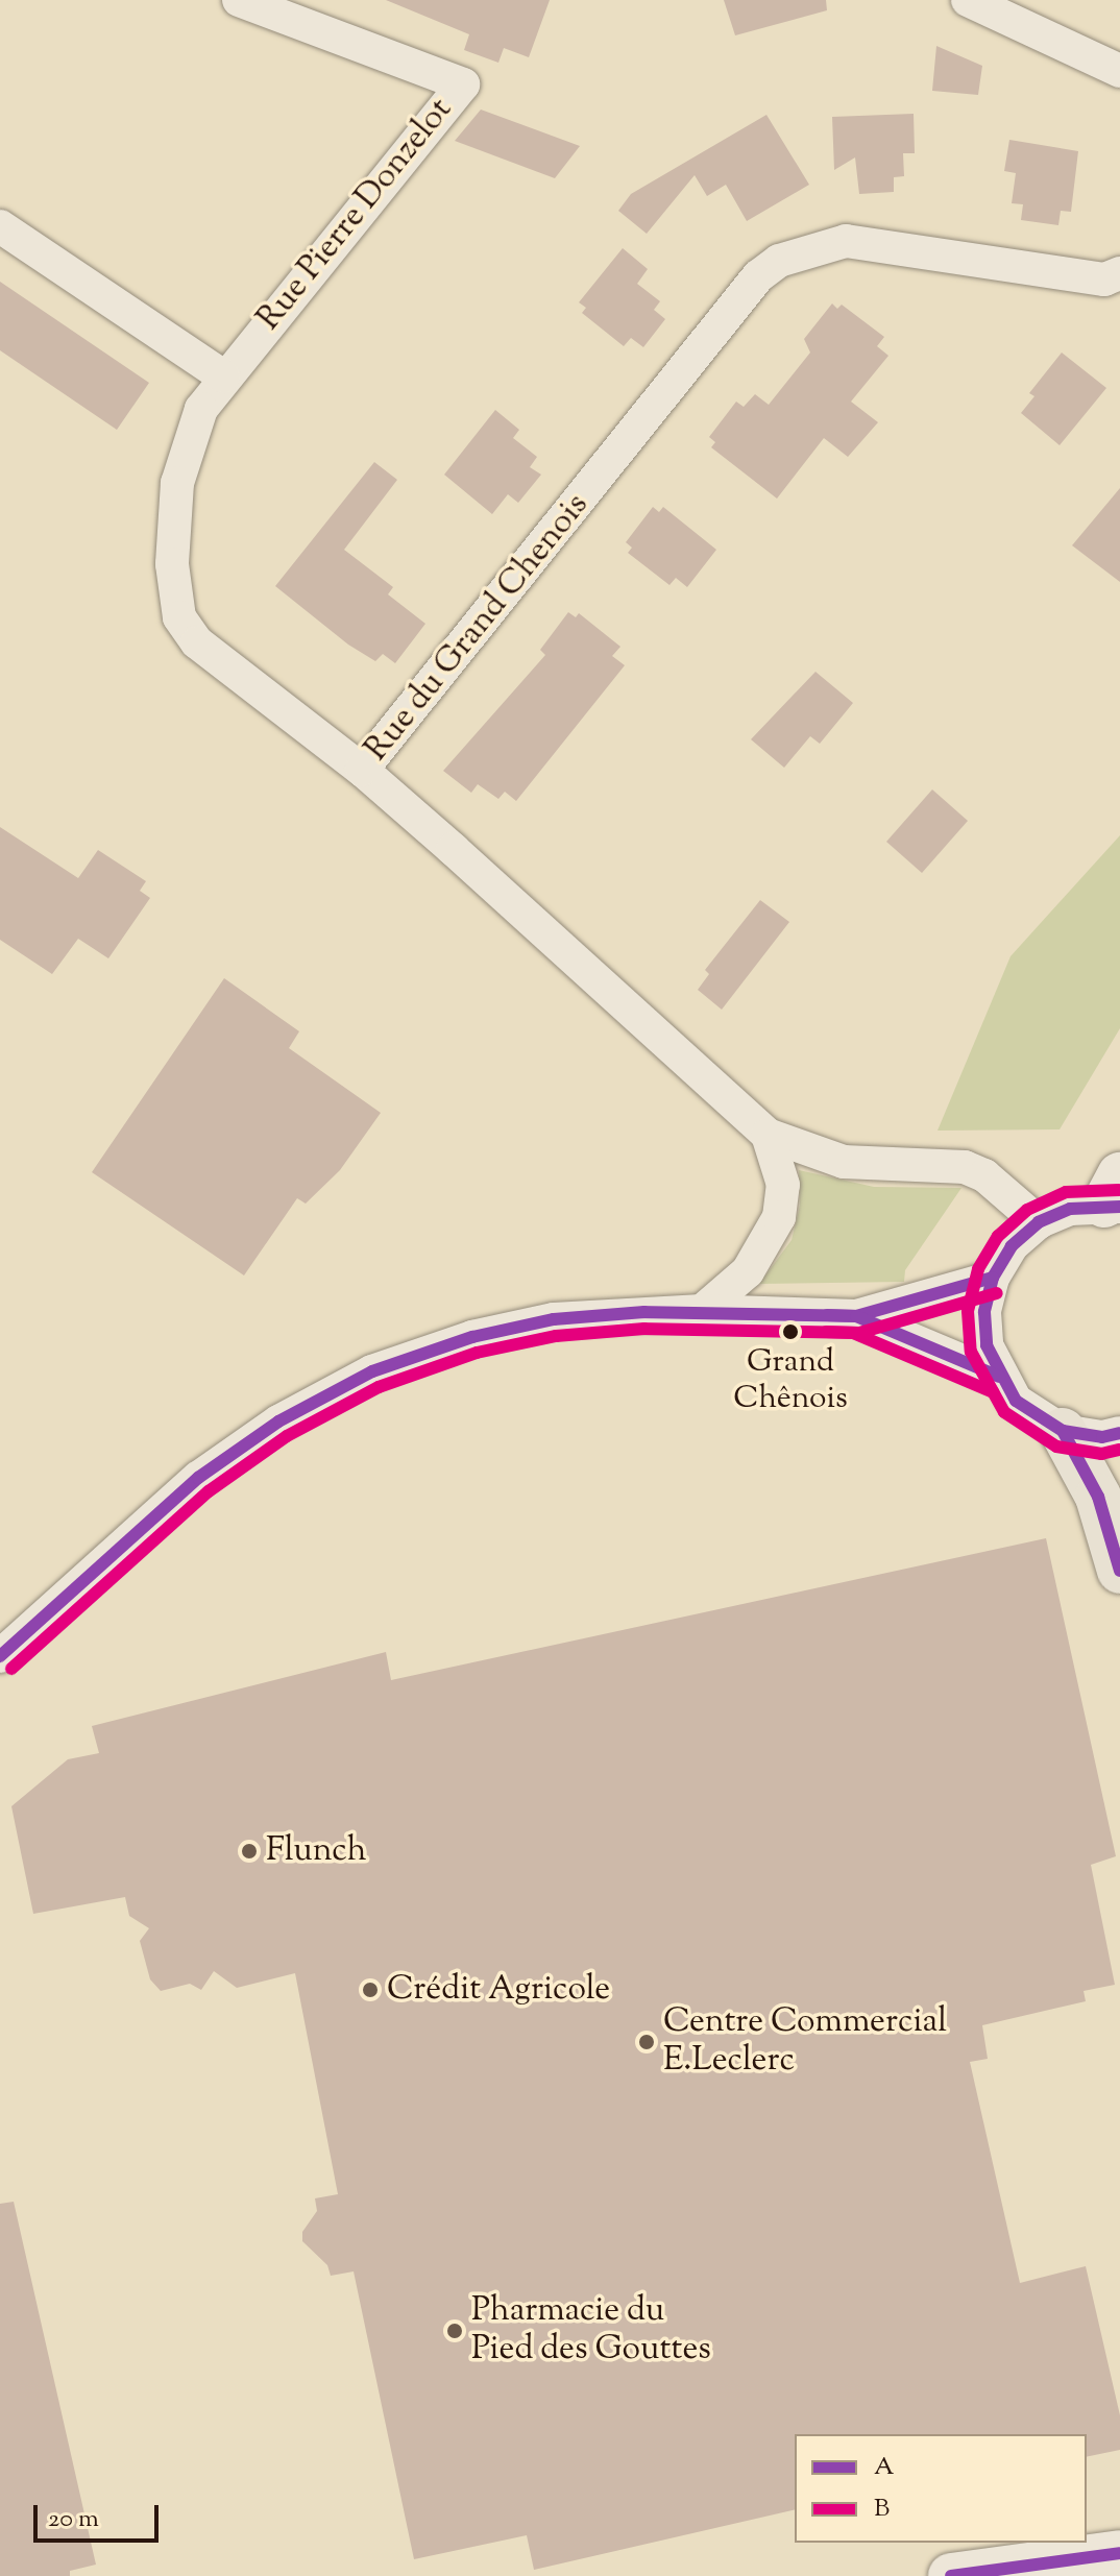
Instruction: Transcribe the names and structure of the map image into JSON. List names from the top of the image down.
{
  "streets": {
    "street": ["Rue Pierre Donzelot", "Rue du Grand Chenois"]
  },
  "crossings": [
    ["Rue Pierre Donzelot", "Rue du Grand Chenois"]
  ],
  "places": [
    "Grand Chênois",
    "Flunch",
    "Crédit Agricole",
    "Centre Commercial E.Leclerc",
    "Pharmacie du Pied des Gouttes"
  ],
  "lines": ["transit line B", "transit line A"],
  "legend": ["A", "B"],
  "scale_bar": "20 m"
}
